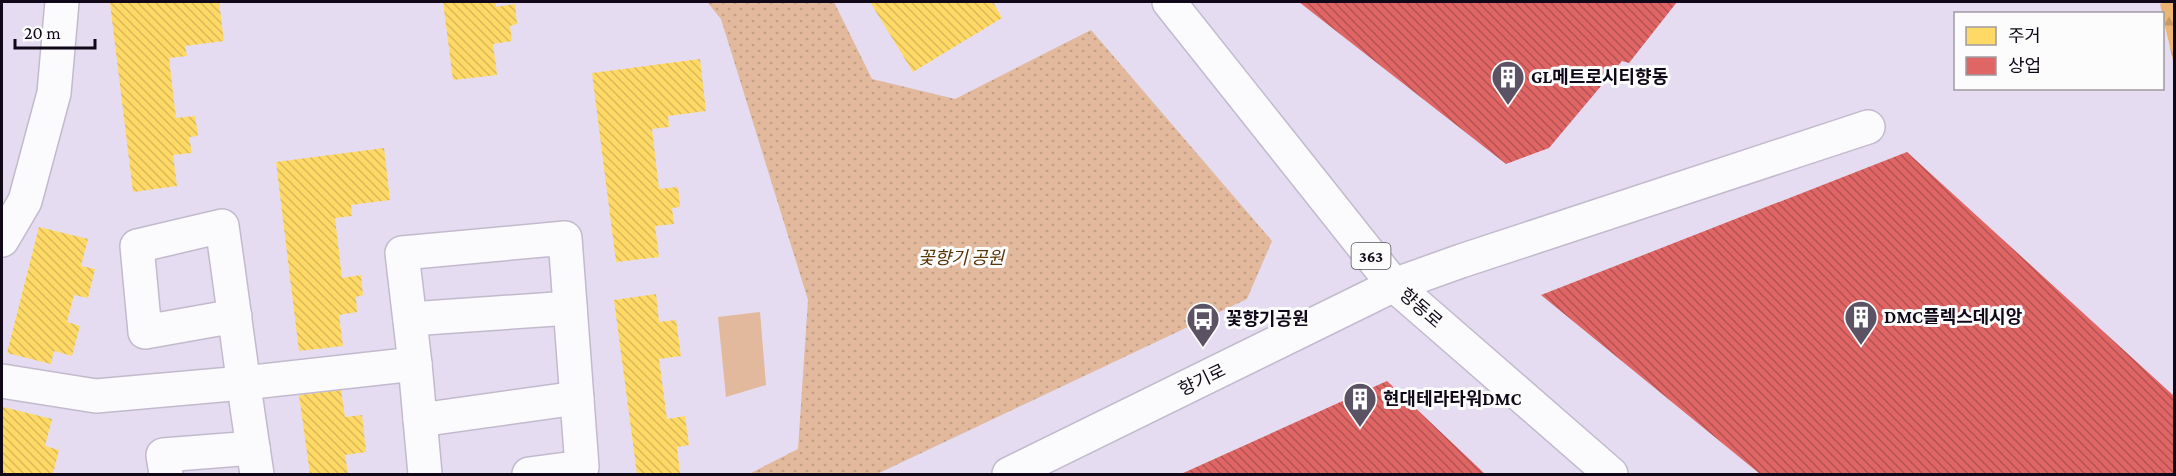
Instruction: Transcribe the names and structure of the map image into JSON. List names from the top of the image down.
{
  "streets": {
    "main road": ["363", "향동로", "향기로"]
  },
  "crossings": [
    ["향동로", "향기로"]
  ],
  "parks": ["꽃향기 공원"],
  "places": {
    "building": ["GL메트로시티향동", "DMC플렉스데시앙", "현대테라타워DMC"],
    "bus stop": ["꽃향기공원"]
  },
  "legend": ["주거", "상업"],
  "scale_bar": "20 m"
}
